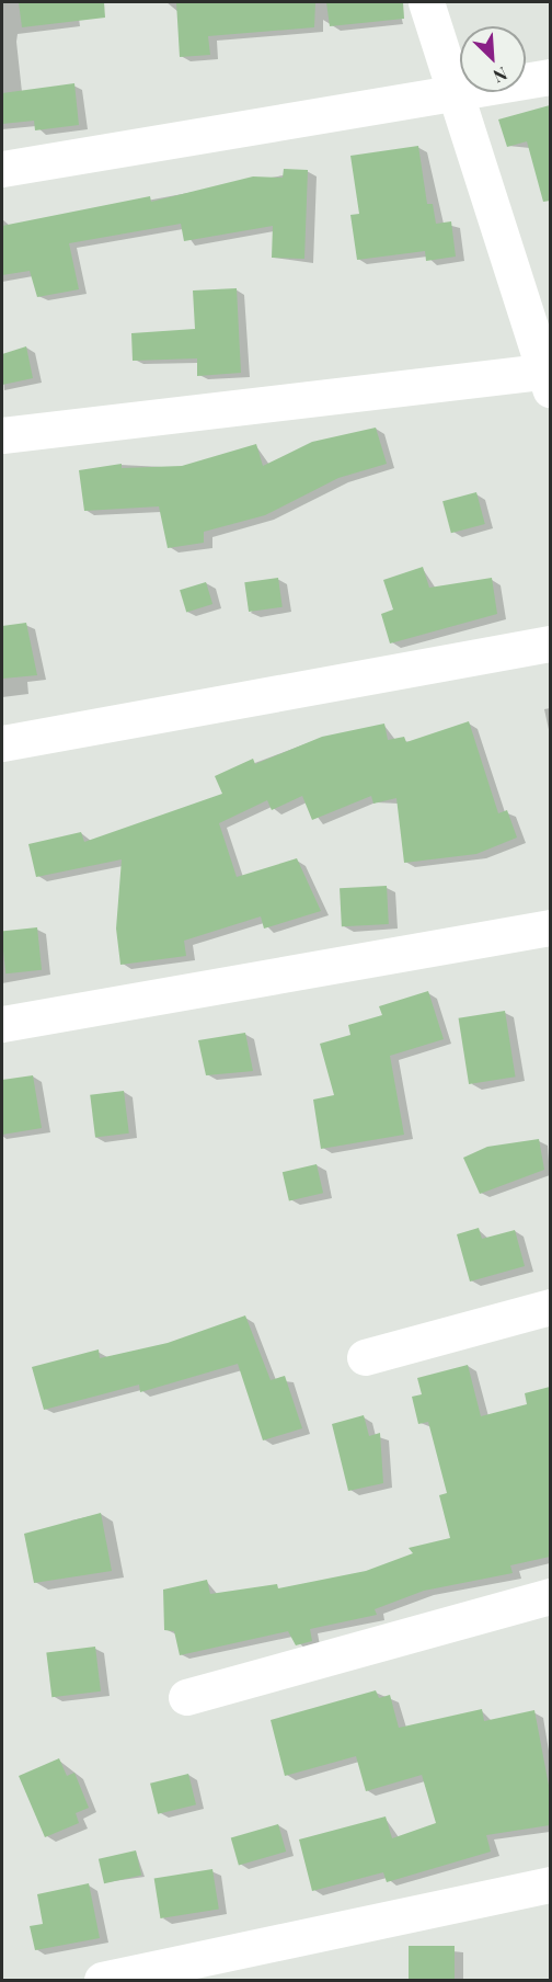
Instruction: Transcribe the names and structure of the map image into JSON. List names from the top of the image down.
{
  "north": "bottom right"
}
